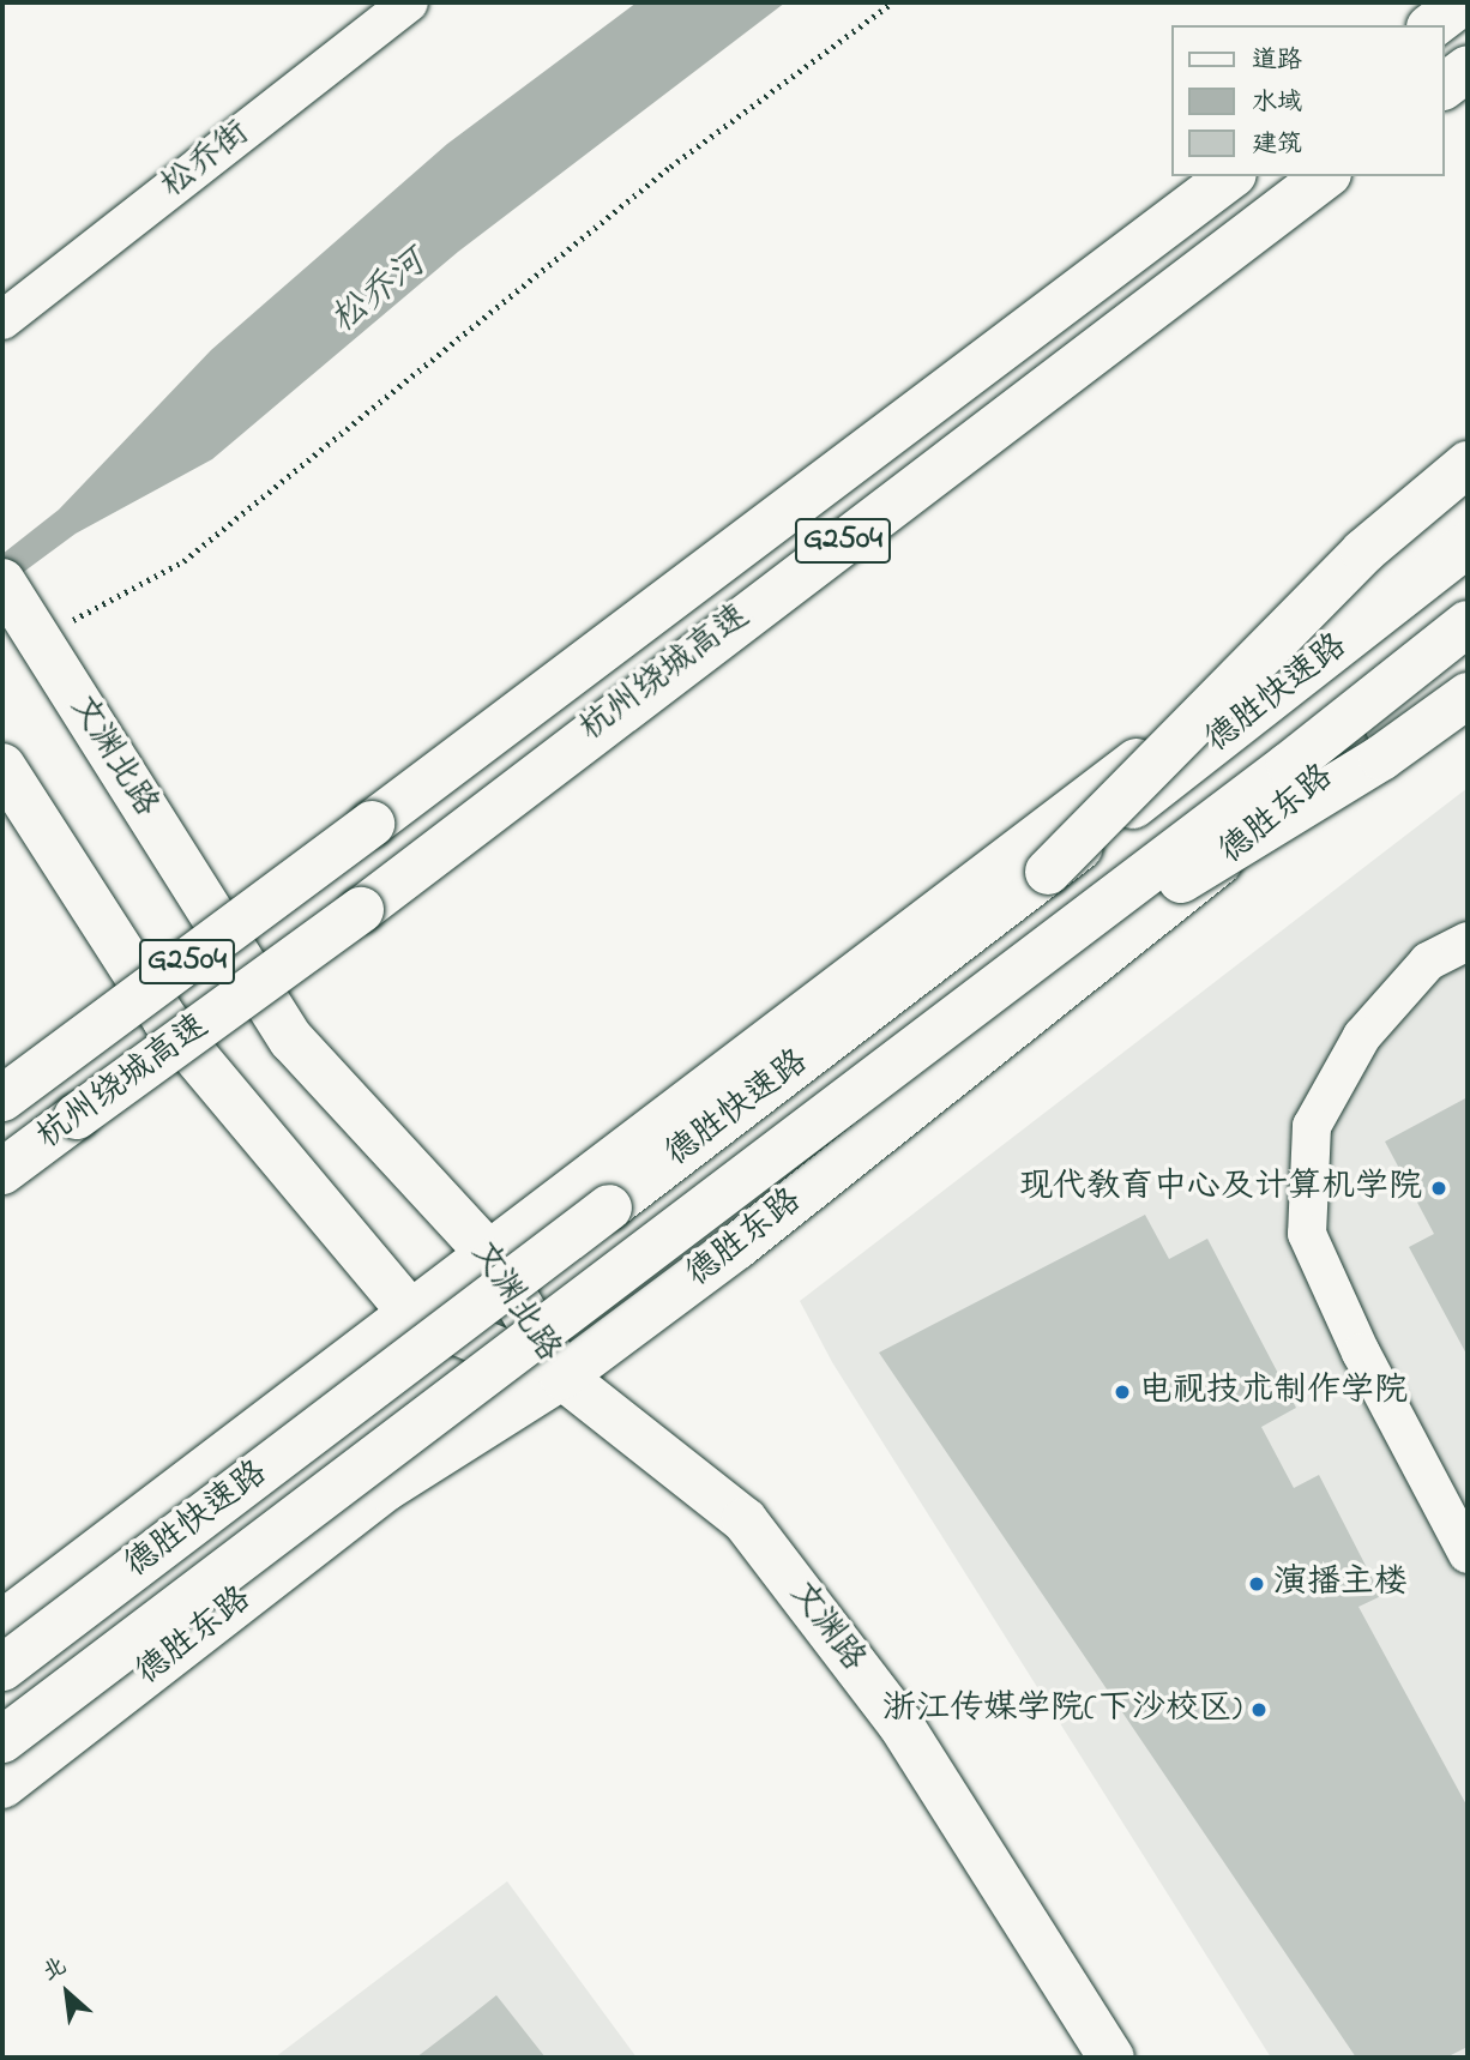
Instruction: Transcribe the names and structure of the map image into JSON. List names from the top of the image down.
{
  "streets": {
    "main road": [
      "G2504",
      "杭州绕城高速",
      "德胜快速路",
      "文渊北路",
      "德胜东路",
      "文渊路"
    ],
    "street": ["松乔街"]
  },
  "crossings": [
    ["文渊北路", "德胜东路"],
    ["文渊北路", "文渊路"],
    ["德胜东路", "文渊路"]
  ],
  "water": ["松乔河"],
  "places": [
    "现代教育中心及计算机学院",
    "电视技术制作学院",
    "演播主楼",
    "浙江传媒学院(下沙校区)"
  ],
  "legend": ["道路", "水域", "建筑"],
  "north": "top left"
}
